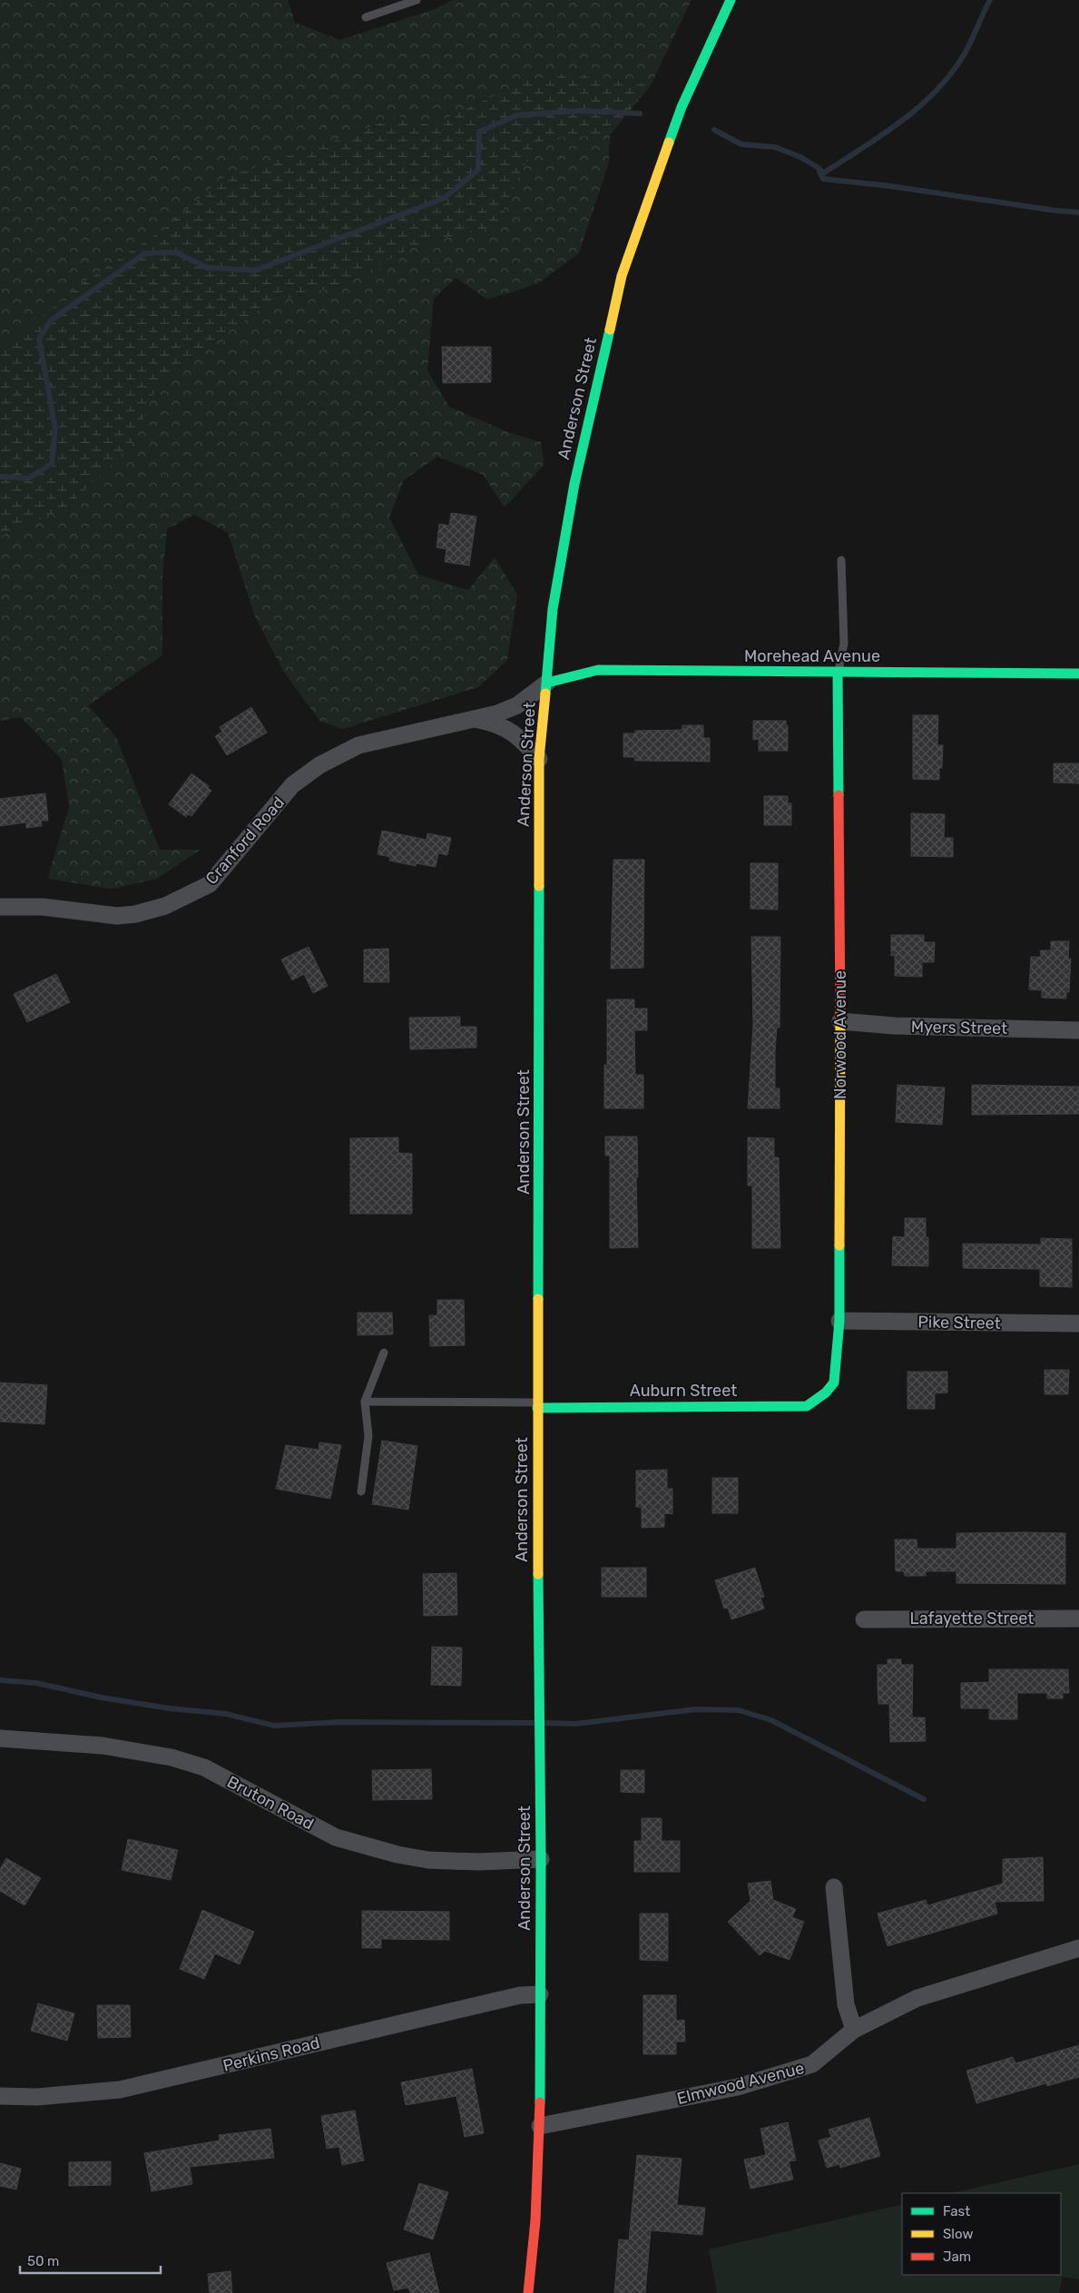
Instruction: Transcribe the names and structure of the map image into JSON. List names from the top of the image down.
{
  "streets": {
    "street": [
      "Anderson Street",
      "Morehead Avenue",
      "Cranford Road",
      "Myers Street",
      "Norwood Avenue",
      "Pike Street",
      "Auburn Street",
      "Lafayette Street",
      "Bruton Road",
      "Perkins Road",
      "Elmwood Avenue"
    ]
  },
  "crossings": [
    ["Anderson Street", "Morehead Avenue"],
    ["Anderson Street", "Cranford Road"],
    ["Anderson Street", "Auburn Street"],
    ["Anderson Street", "Bruton Road"],
    ["Anderson Street", "Perkins Road"],
    ["Anderson Street", "Elmwood Avenue"],
    ["Morehead Avenue", "Cranford Road"],
    ["Morehead Avenue", "Norwood Avenue"],
    ["Myers Street", "Norwood Avenue"],
    ["Norwood Avenue", "Pike Street"],
    ["Norwood Avenue", "Auburn Street"]
  ],
  "legend": ["Fast", "Slow", "Jam"],
  "scale_bar": "50 m"
}
